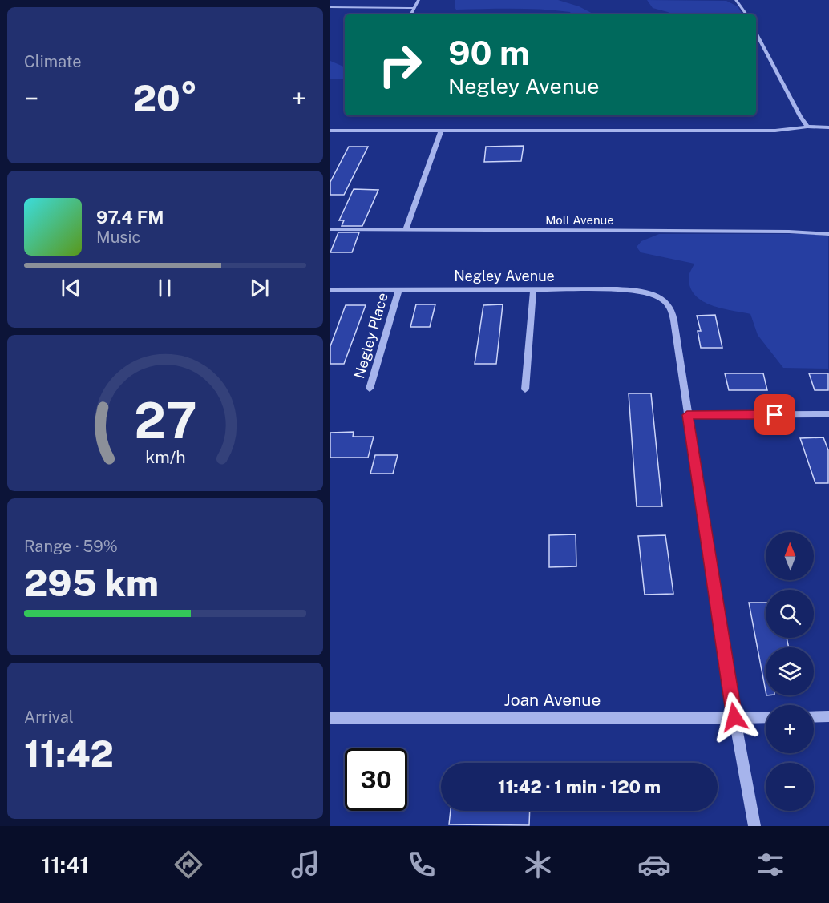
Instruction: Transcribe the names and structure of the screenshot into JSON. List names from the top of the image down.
{
  "streets": {
    "street": [
      "Moll Avenue",
      "Negley Avenue",
      "Negley Place",
      "Joan Avenue"
    ]
  },
  "crossings": [
    ["Negley Avenue", "Negley Place"]
  ],
  "north": "top",
  "page": {
    "tile": [
      "Climate",
      ["Range · 59%", "295 km"],
      ["Arrival", "11:42"]
    ],
    "turn": ["90 m", "Negley Avenue"],
    "heat": ["−", "20°", "+"],
    "song": ["97.4 FM", "Music"],
    "map_buttons": ["+", "−"],
    "limit": "30",
    "trip": "11:42 · 1 min · 120 m",
    "tabs": "11:41",
    "gauge": ["27", "km/h"]
  }
}
